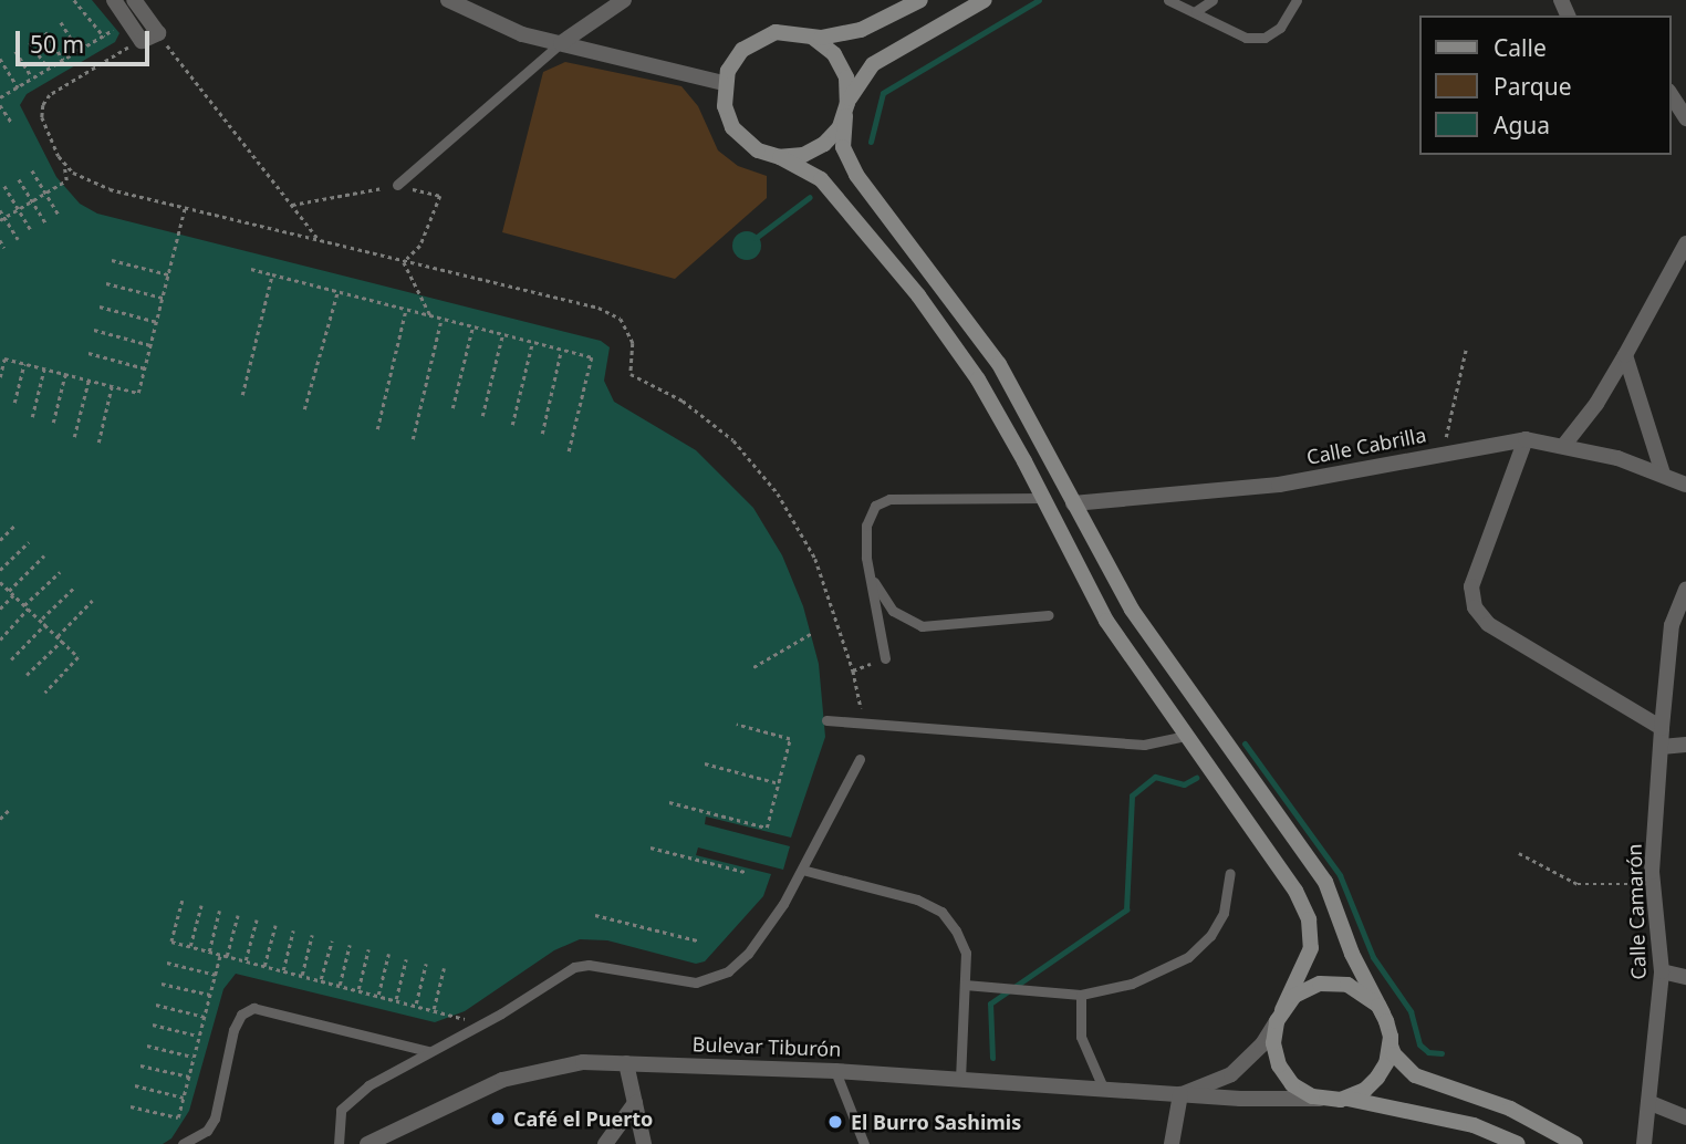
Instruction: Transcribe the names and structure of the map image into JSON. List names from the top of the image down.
{
  "streets": {
    "street": ["Calle Cabrilla", "Calle Camarón", "Bulevar Tiburón"]
  },
  "places": ["Café el Puerto", "El Burro Sashimis"],
  "legend": ["Calle", "Parque", "Agua"],
  "scale_bar": "50 m"
}
